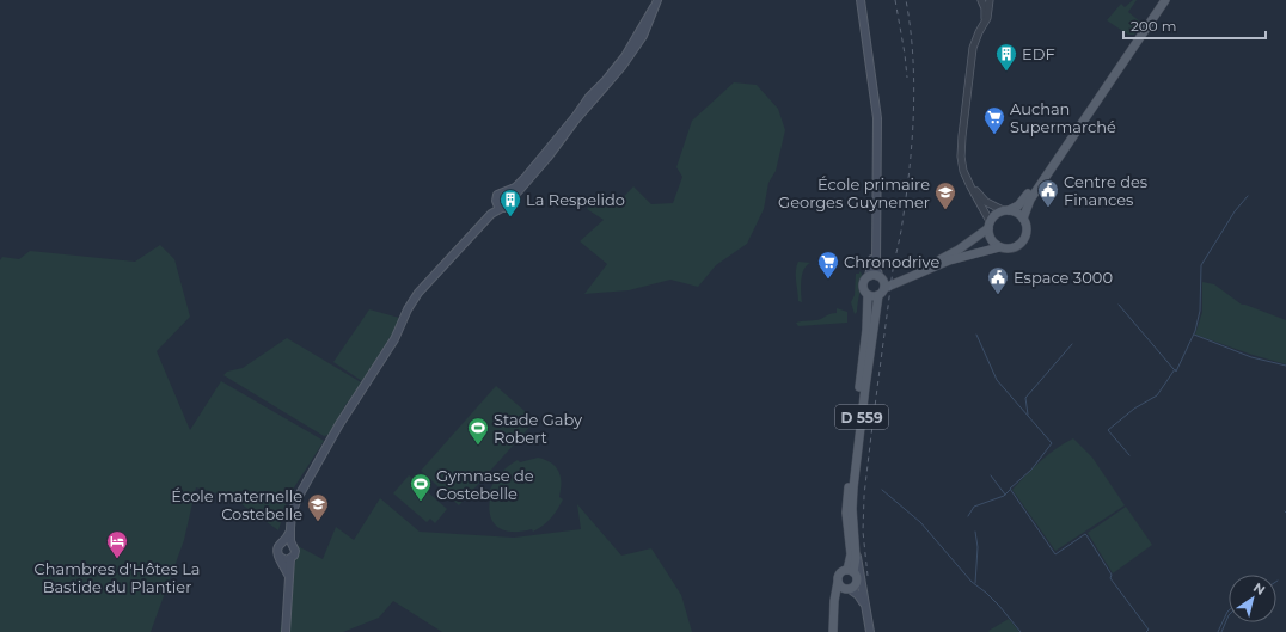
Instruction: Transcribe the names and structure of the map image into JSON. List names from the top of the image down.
{
  "streets": {
    "main road": ["D 559"]
  },
  "places": {
    "building": ["EDF", "La Respelido"],
    "supermarket": ["Auchan Supermarché", "Chronodrive"],
    "public building": ["Centre des Finances", "Espace 3000"],
    "school or university": ["École primaire Georges Guynemer", "École maternelle Costebelle"],
    "sports": ["Stade Gaby Robert", "Gymnase de Costebelle"],
    "hotel": ["Chambres d'Hôtes La Bastide du Plantier"]
  },
  "scale_bar": "200 m",
  "north": "top right"
}
